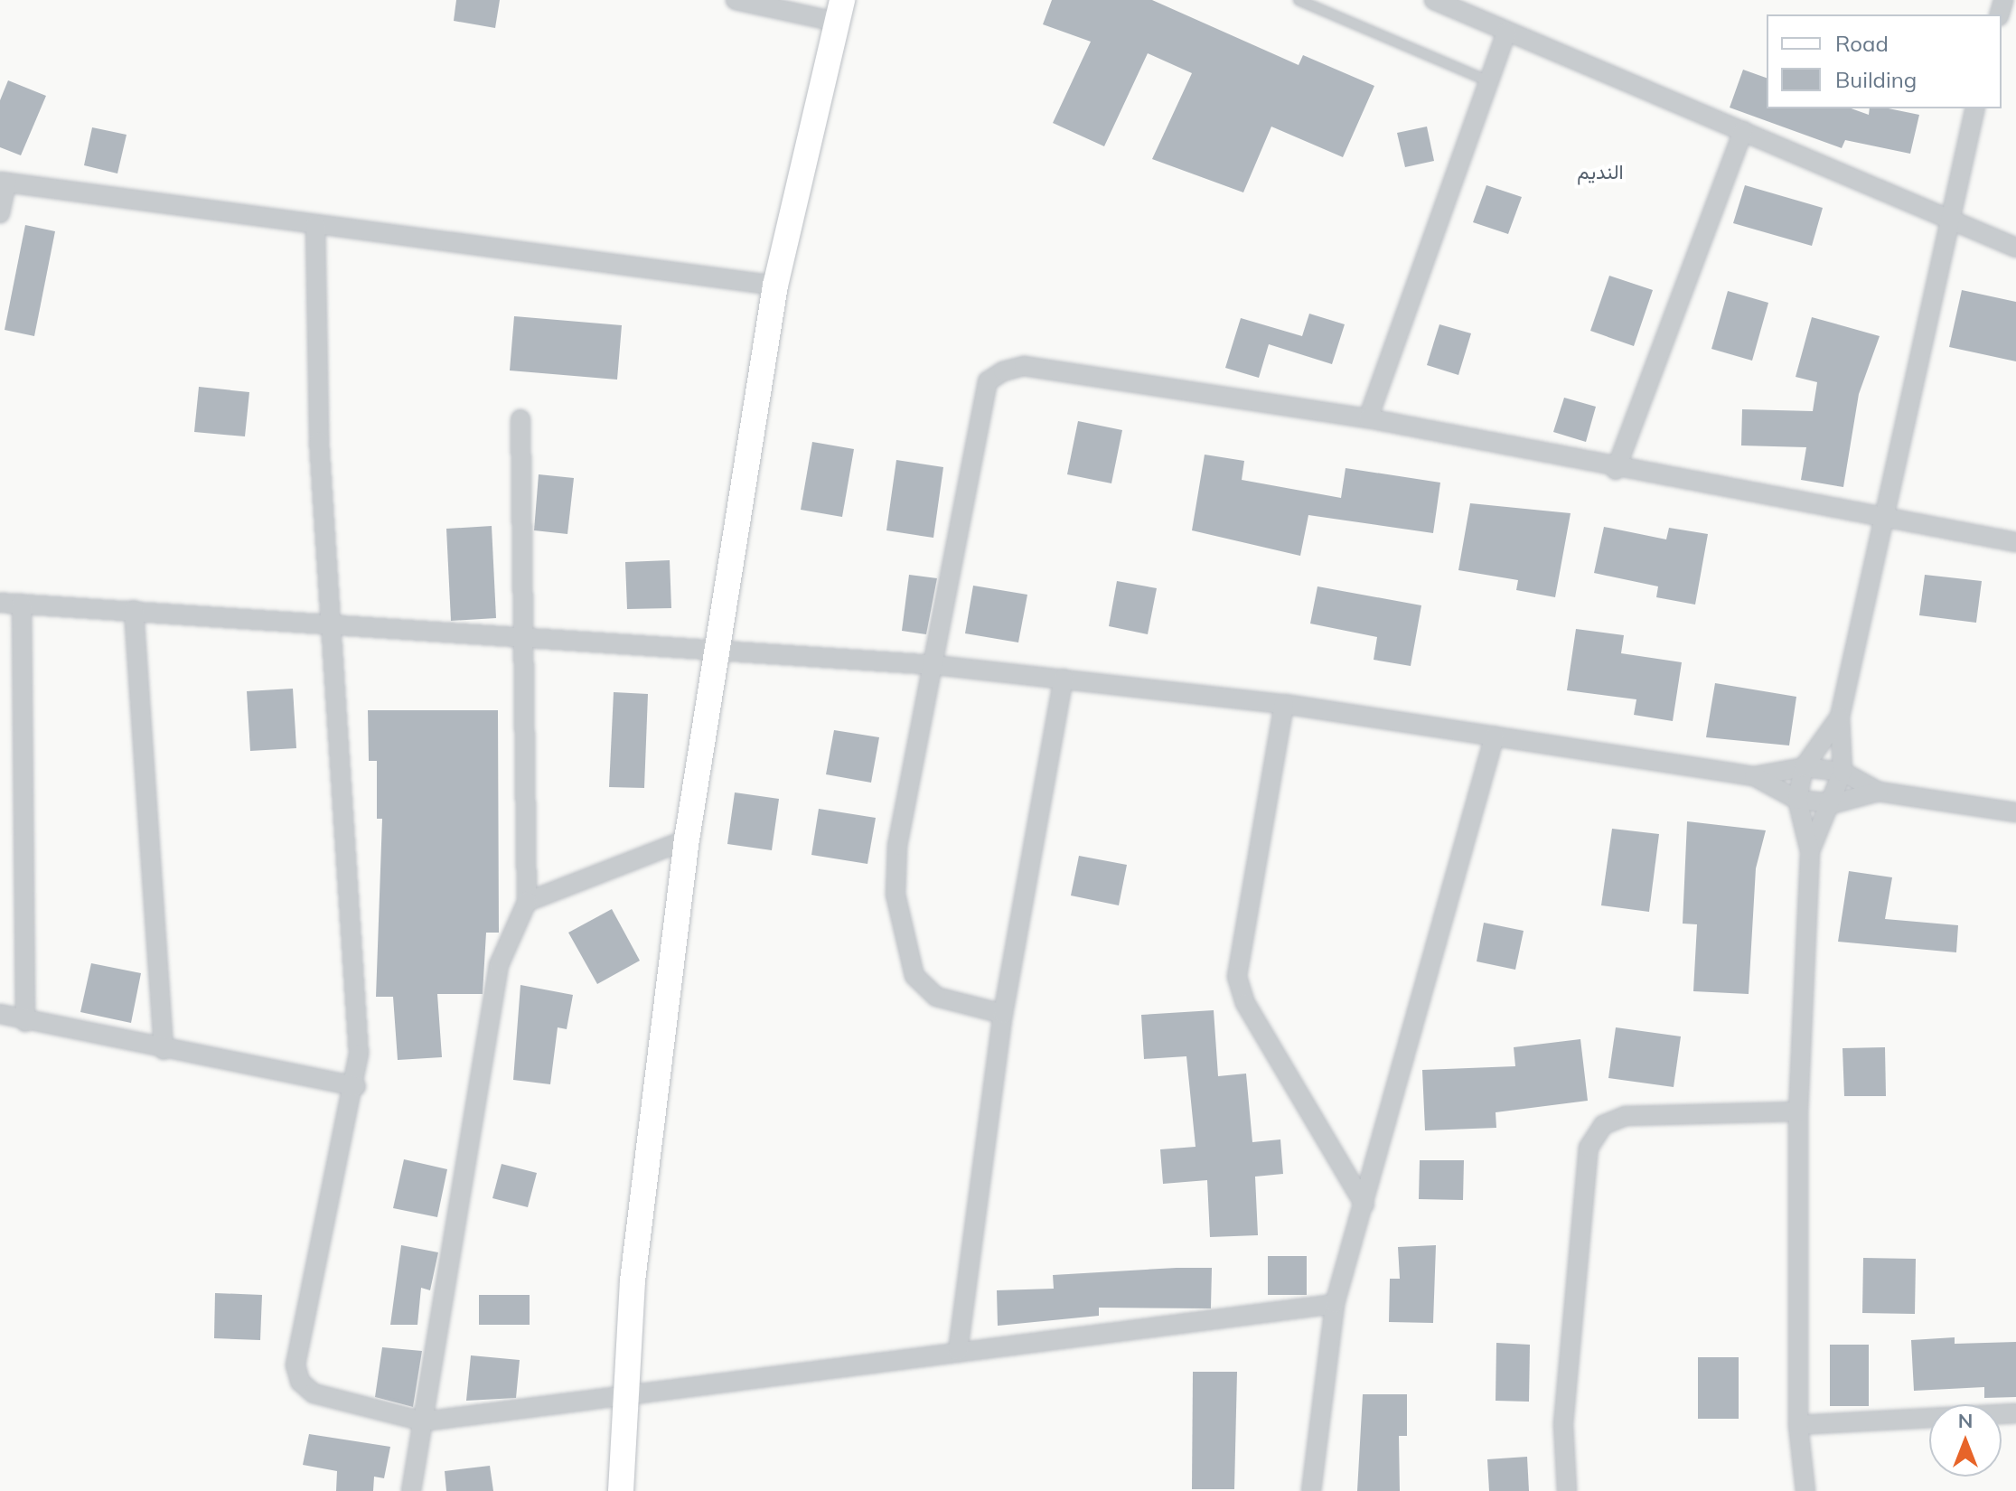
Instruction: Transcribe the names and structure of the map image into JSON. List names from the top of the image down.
{
  "districts": ["النديم"],
  "legend": ["Road", "Building"],
  "north": "top"
}
